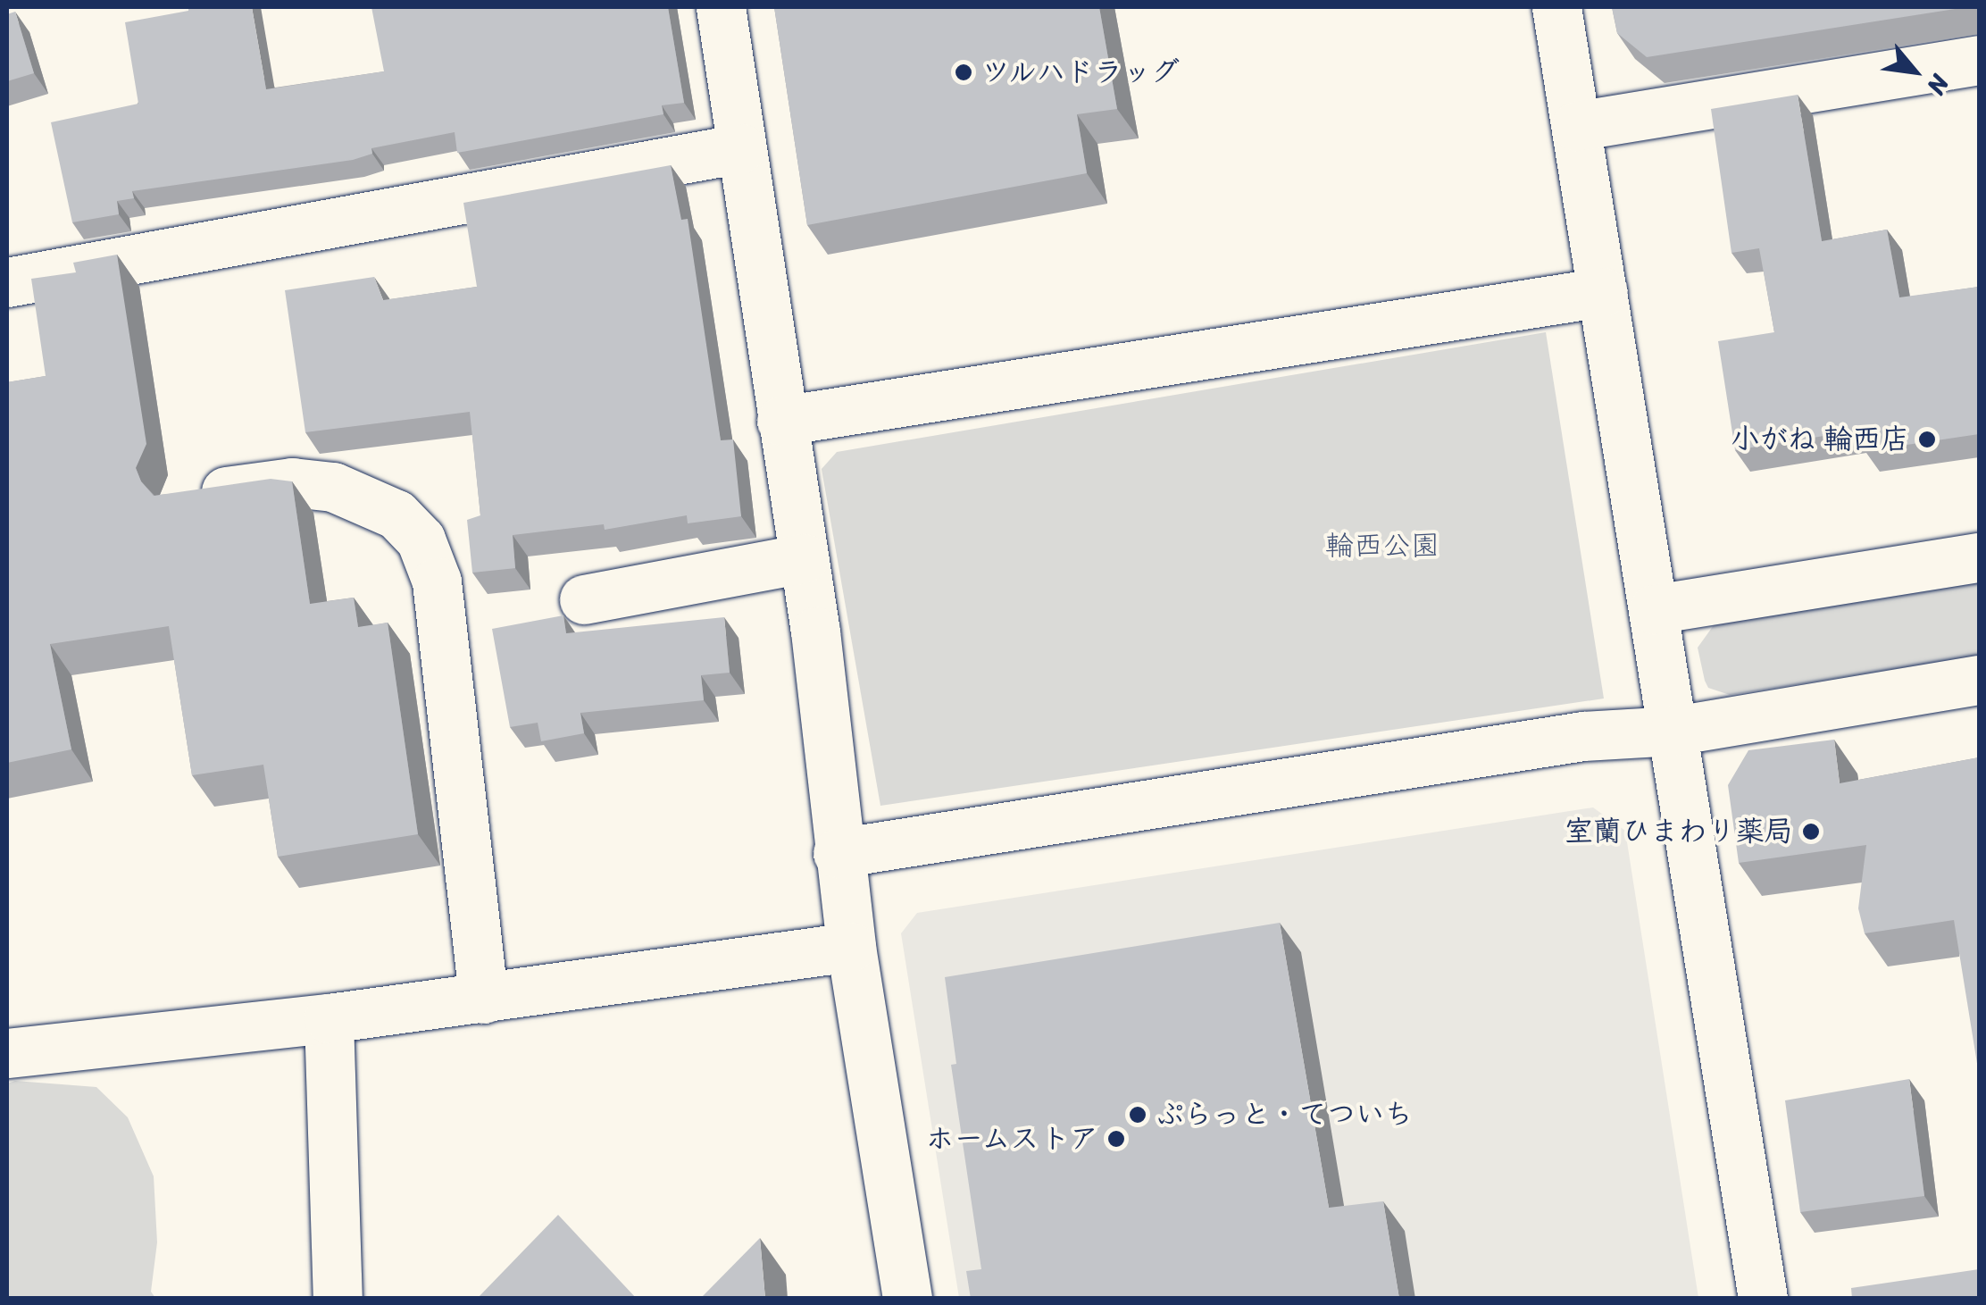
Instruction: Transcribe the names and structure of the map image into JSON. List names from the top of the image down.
{
  "parks": ["輪西公園"],
  "places": [
    "ツルハドラッグ",
    "小がね 輪西店",
    "室蘭ひまわり薬局",
    "ぷらっと・てついち",
    "ホームストア"
  ],
  "north": "bottom right"
}
